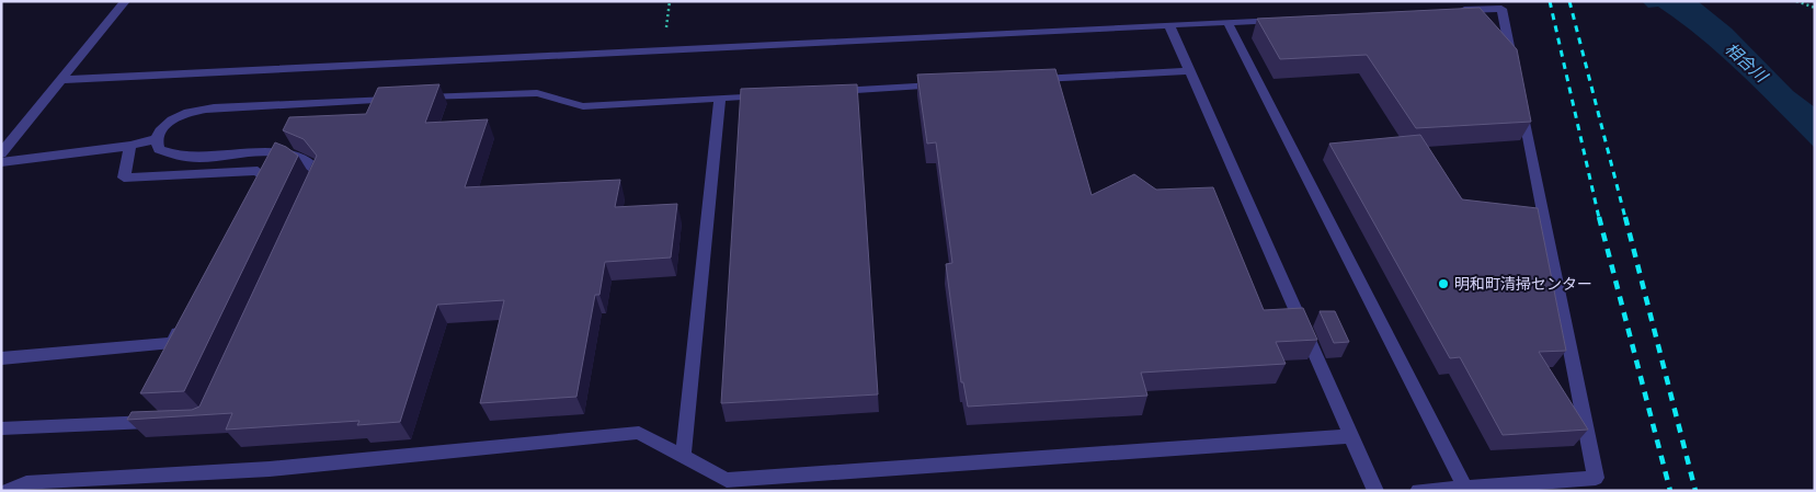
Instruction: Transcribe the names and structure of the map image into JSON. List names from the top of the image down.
{
  "water": ["相合川"],
  "places": ["明和町清掃センター"]
}
